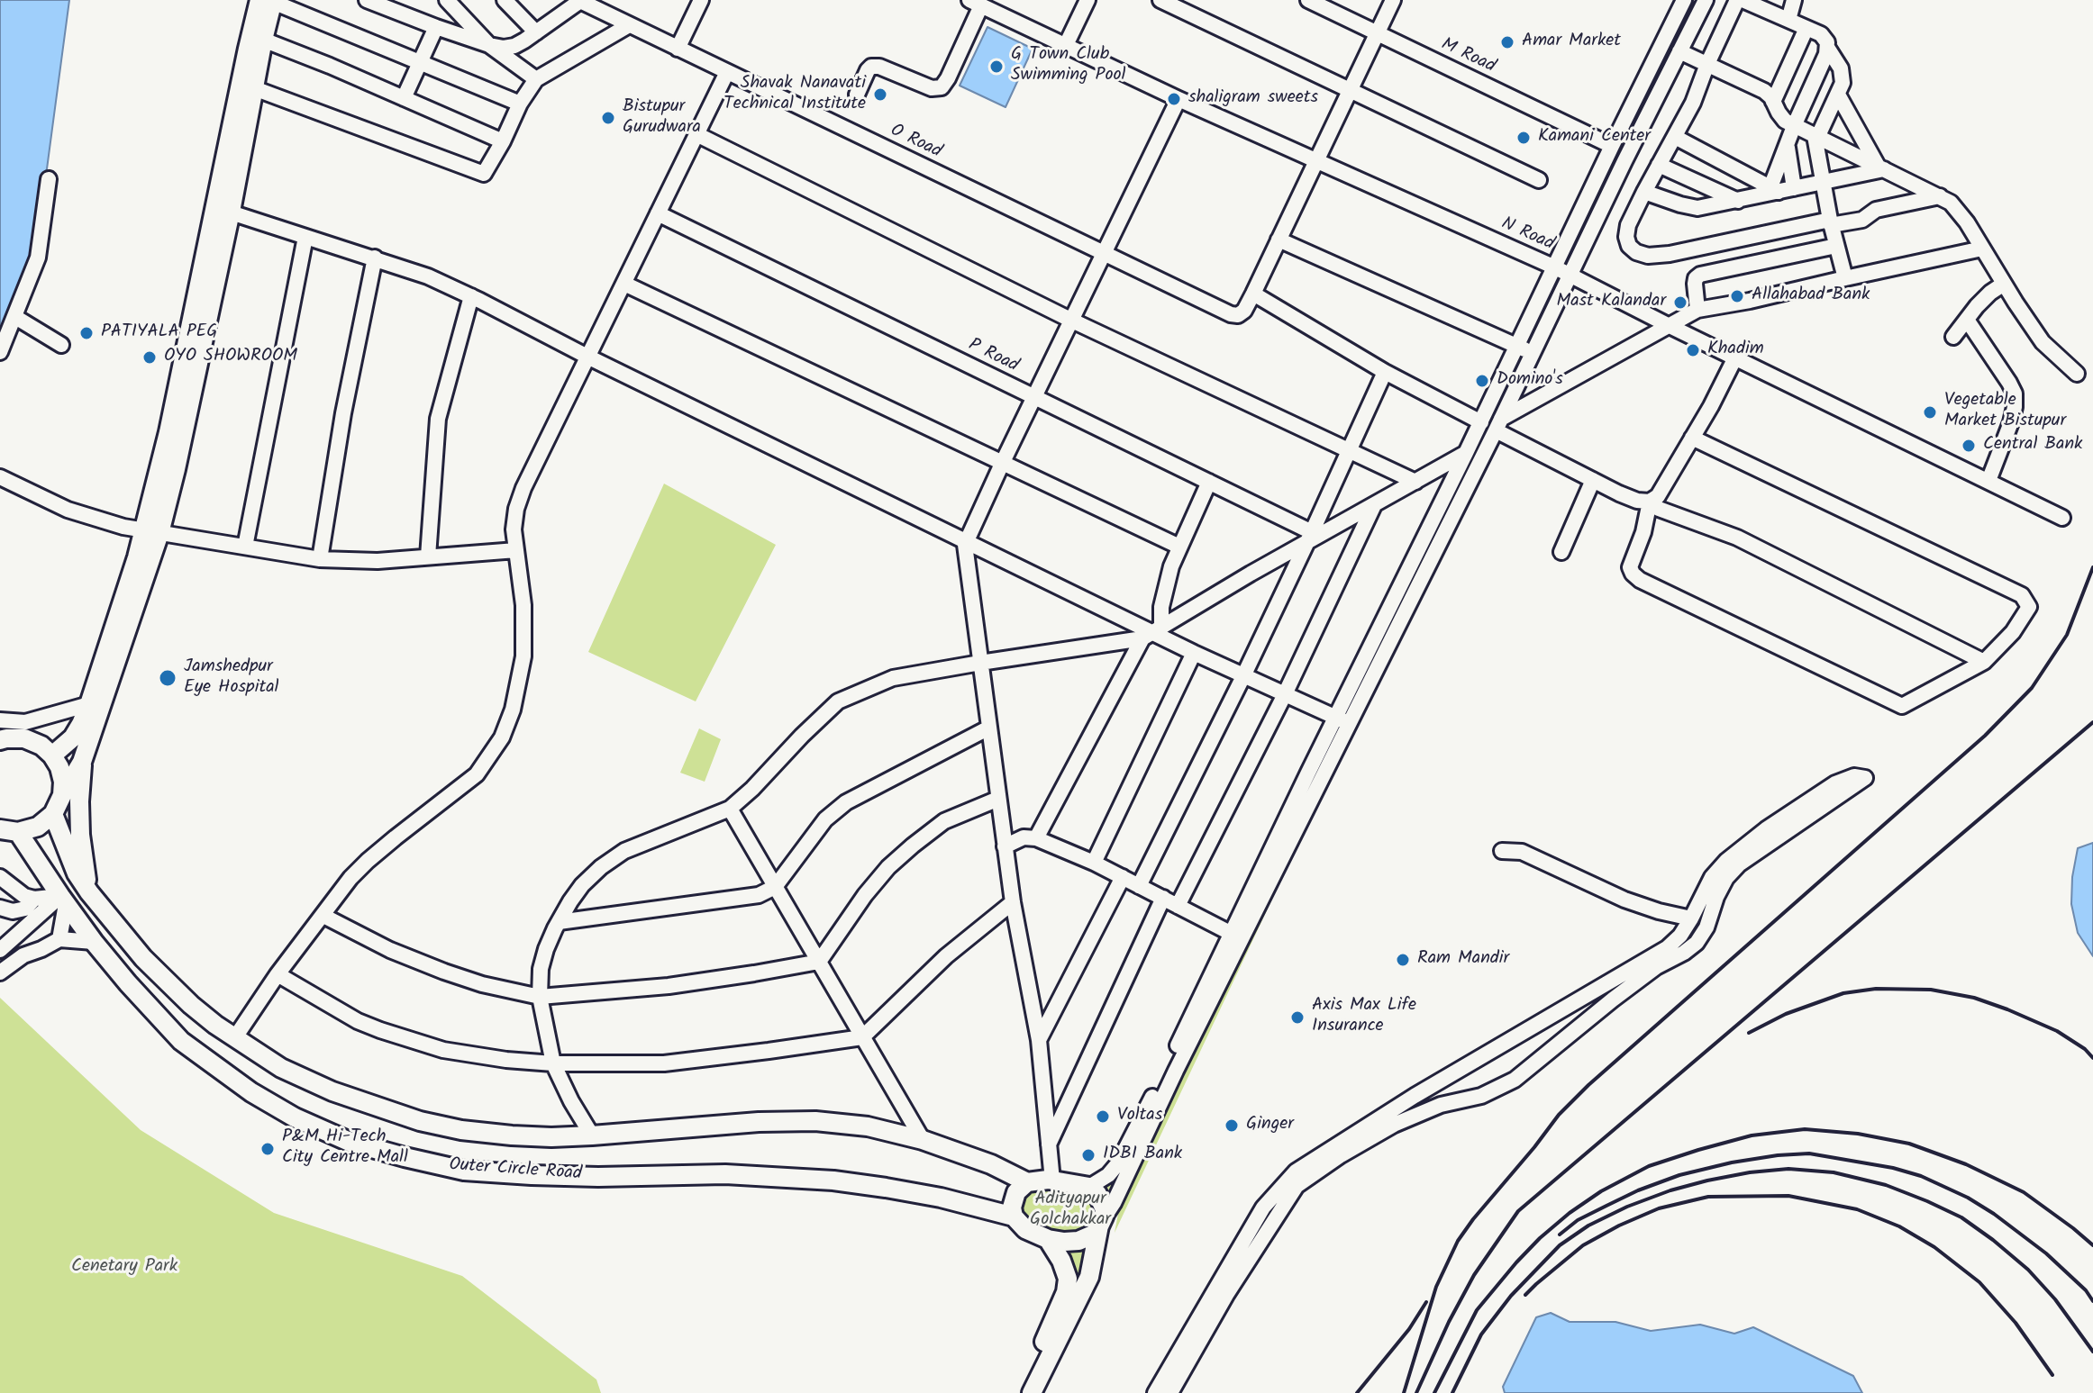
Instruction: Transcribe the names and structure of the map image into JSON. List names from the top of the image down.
{
  "streets": {
    "main road": ["Outer Circle Road"],
    "street": [
      "M Road",
      "O Road",
      "N Road",
      "P Road"
    ]
  },
  "parks": ["Adityapur Golchakkar", "Cenetary Park"],
  "places": [
    "Amar Market",
    "G Town Club Swimming Pool",
    "Shavak Nanavati Technical Institute",
    "shaligram sweets",
    "Bistupur Gurudwara",
    "Kamani Center",
    "Allahabad Bank",
    "Mast Kalandar",
    "PATIYALA PEG",
    "Khadim",
    "OYO SHOWROOM",
    "Domino's",
    "Vegetable Market Bistupur",
    "Central Bank",
    "Jamshedpur Eye Hospital",
    "Ram Mandir",
    "Axis Max Life Insurance",
    "Voltas",
    "Ginger",
    "P&M Hi-Tech City Centre Mall",
    "IDBI Bank"
  ]
}
